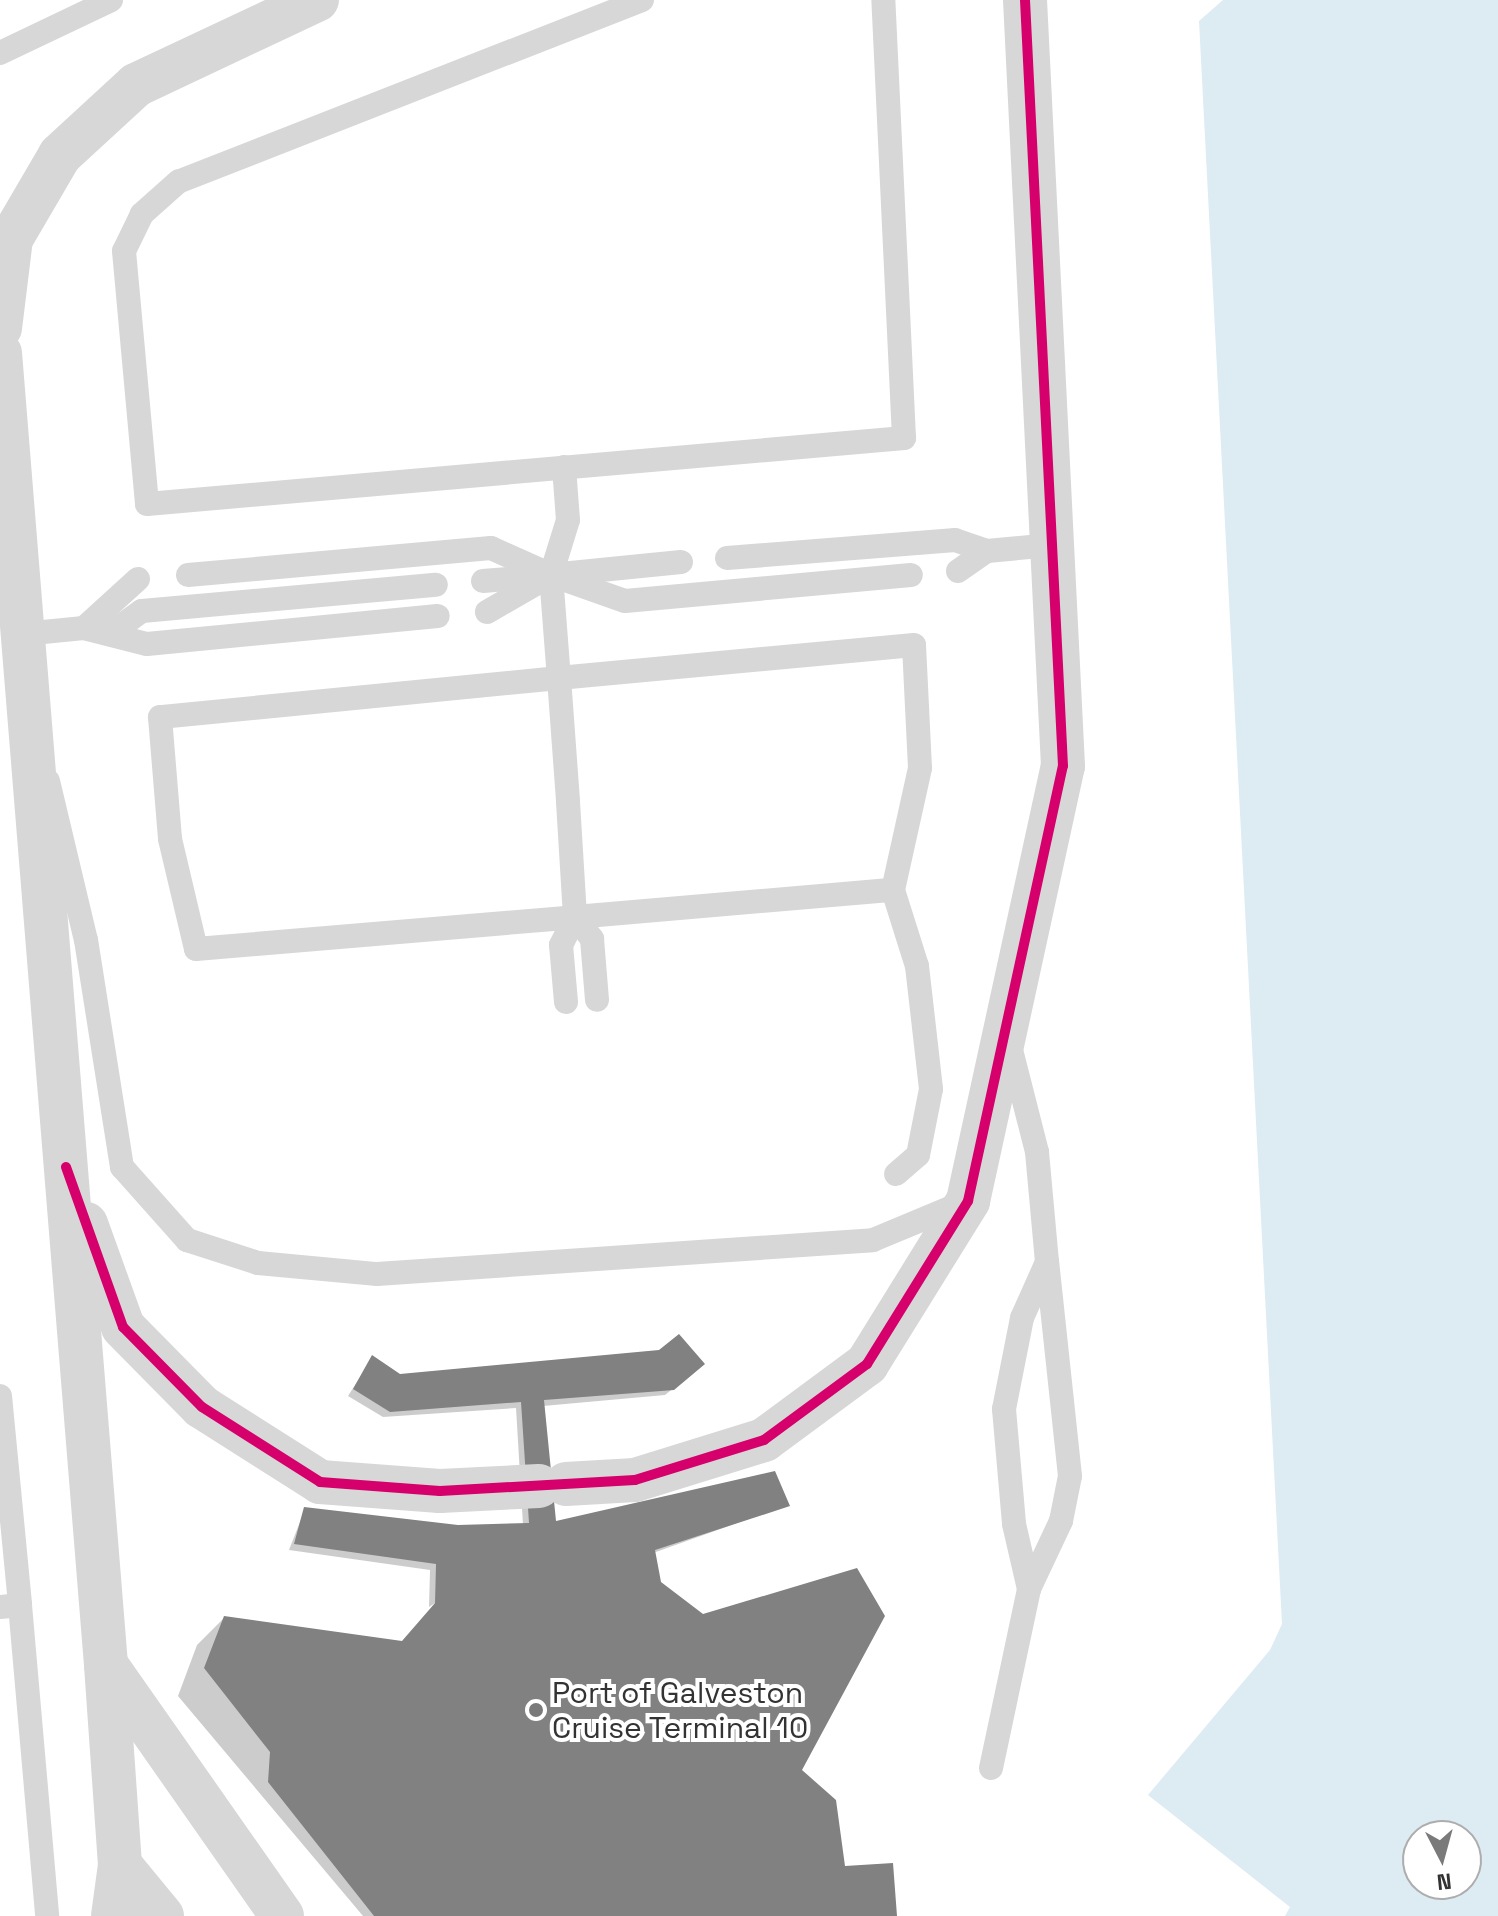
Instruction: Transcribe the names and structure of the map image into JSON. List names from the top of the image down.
{
  "places": ["Port of Galveston Cruise Terminal 10"],
  "north": "bottom"
}
